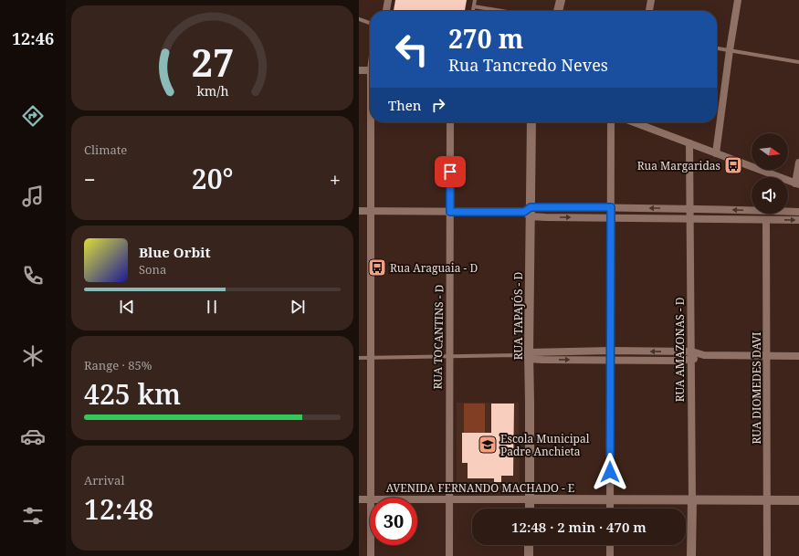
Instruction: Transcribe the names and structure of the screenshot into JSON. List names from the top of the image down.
{
  "streets": {
    "street": [
      "RUA TAPAJÓS - D",
      "RUA TOCANTINS - D",
      "RUA AMAZONAS - D",
      "RUA DIOMEDES DAVI",
      "AVENIDA FERNANDO MACHADO - E"
    ]
  },
  "crossings": [
    ["RUA TAPAJÓS - D", "AVENIDA FERNANDO MACHADO - E"],
    ["RUA TOCANTINS - D", "AVENIDA FERNANDO MACHADO - E"],
    ["RUA AMAZONAS - D", "AVENIDA FERNANDO MACHADO - E"],
    ["RUA DIOMEDES DAVI", "AVENIDA FERNANDO MACHADO - E"]
  ],
  "places": {
    "bus stop": ["Rua Margaridas", "Rua Araguaia - D"],
    "school or university": ["Escola Municipal Padre Anchieta"]
  },
  "north": "right",
  "page": {
    "tabs": "12:46",
    "turn": ["270 m", "Rua Tancredo Neves"],
    "then": "Then",
    "tile": [
      "Climate",
      ["Range · 85%", "425 km"],
      ["Arrival", "12:48"]
    ],
    "heat": ["−", "20°", "+"],
    "song": ["Blue Orbit", "Sona"],
    "limit": "30",
    "trip": "12:48 · 2 min · 470 m",
    "gauge": ["27", "km/h"]
  }
}
